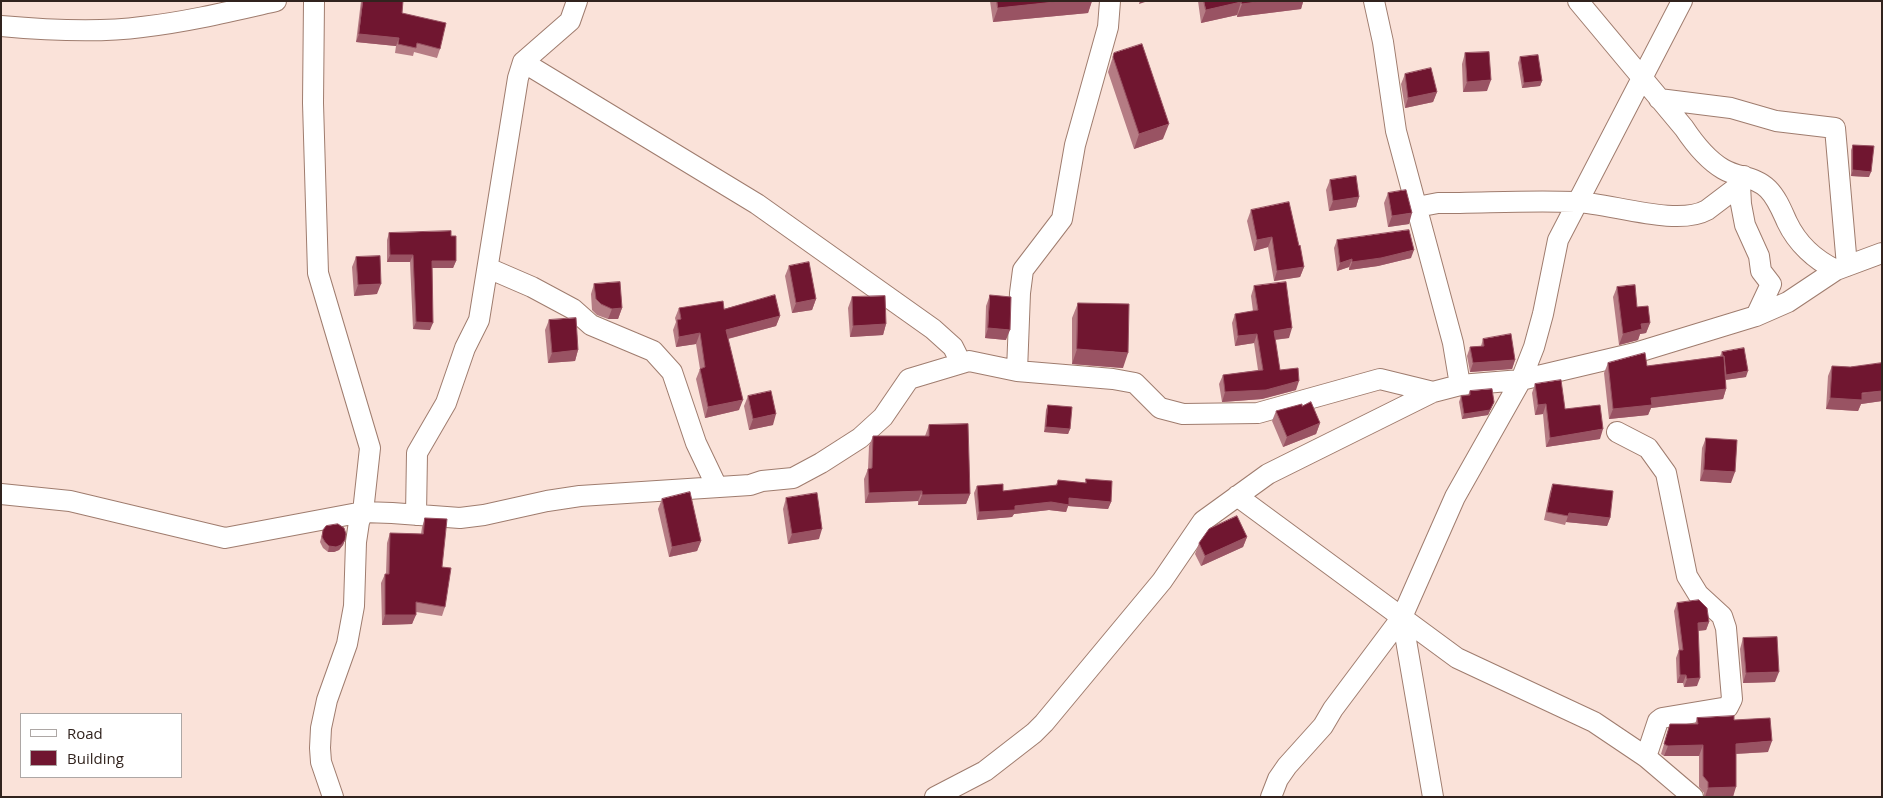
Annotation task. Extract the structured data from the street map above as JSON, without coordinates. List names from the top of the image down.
{
  "legend": ["Road", "Building"]
}
